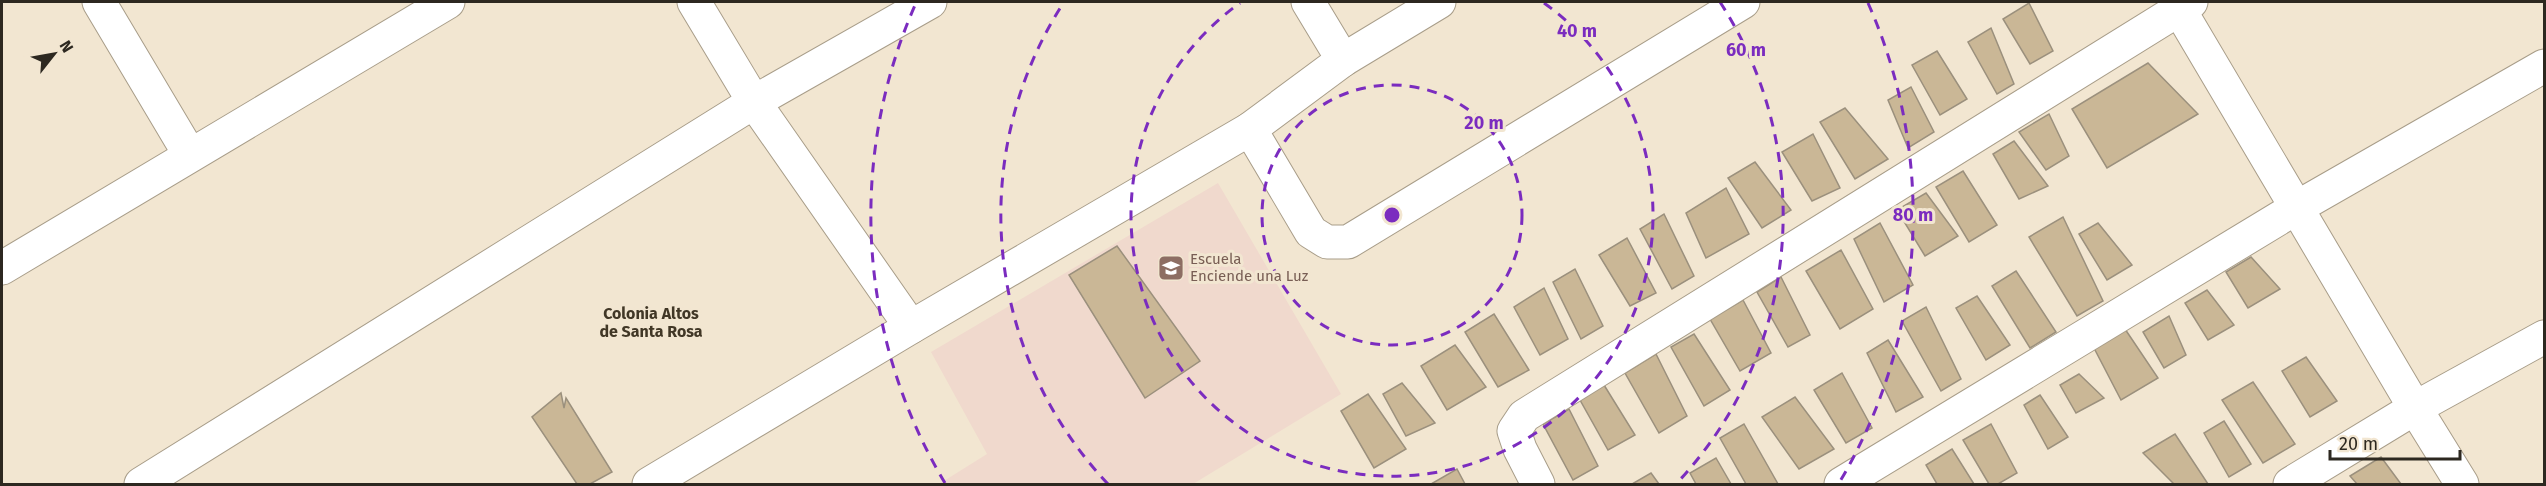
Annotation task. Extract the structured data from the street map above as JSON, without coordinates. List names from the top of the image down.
{
  "districts": ["Colonia Altos de Santa Rosa"],
  "places": {
    "school or university": ["Escuela Enciende una Luz"]
  },
  "scale_bar": "20 m",
  "north": "top right",
  "rings": [
    "40 m",
    "60 m",
    "20 m",
    "80 m"
  ]
}
